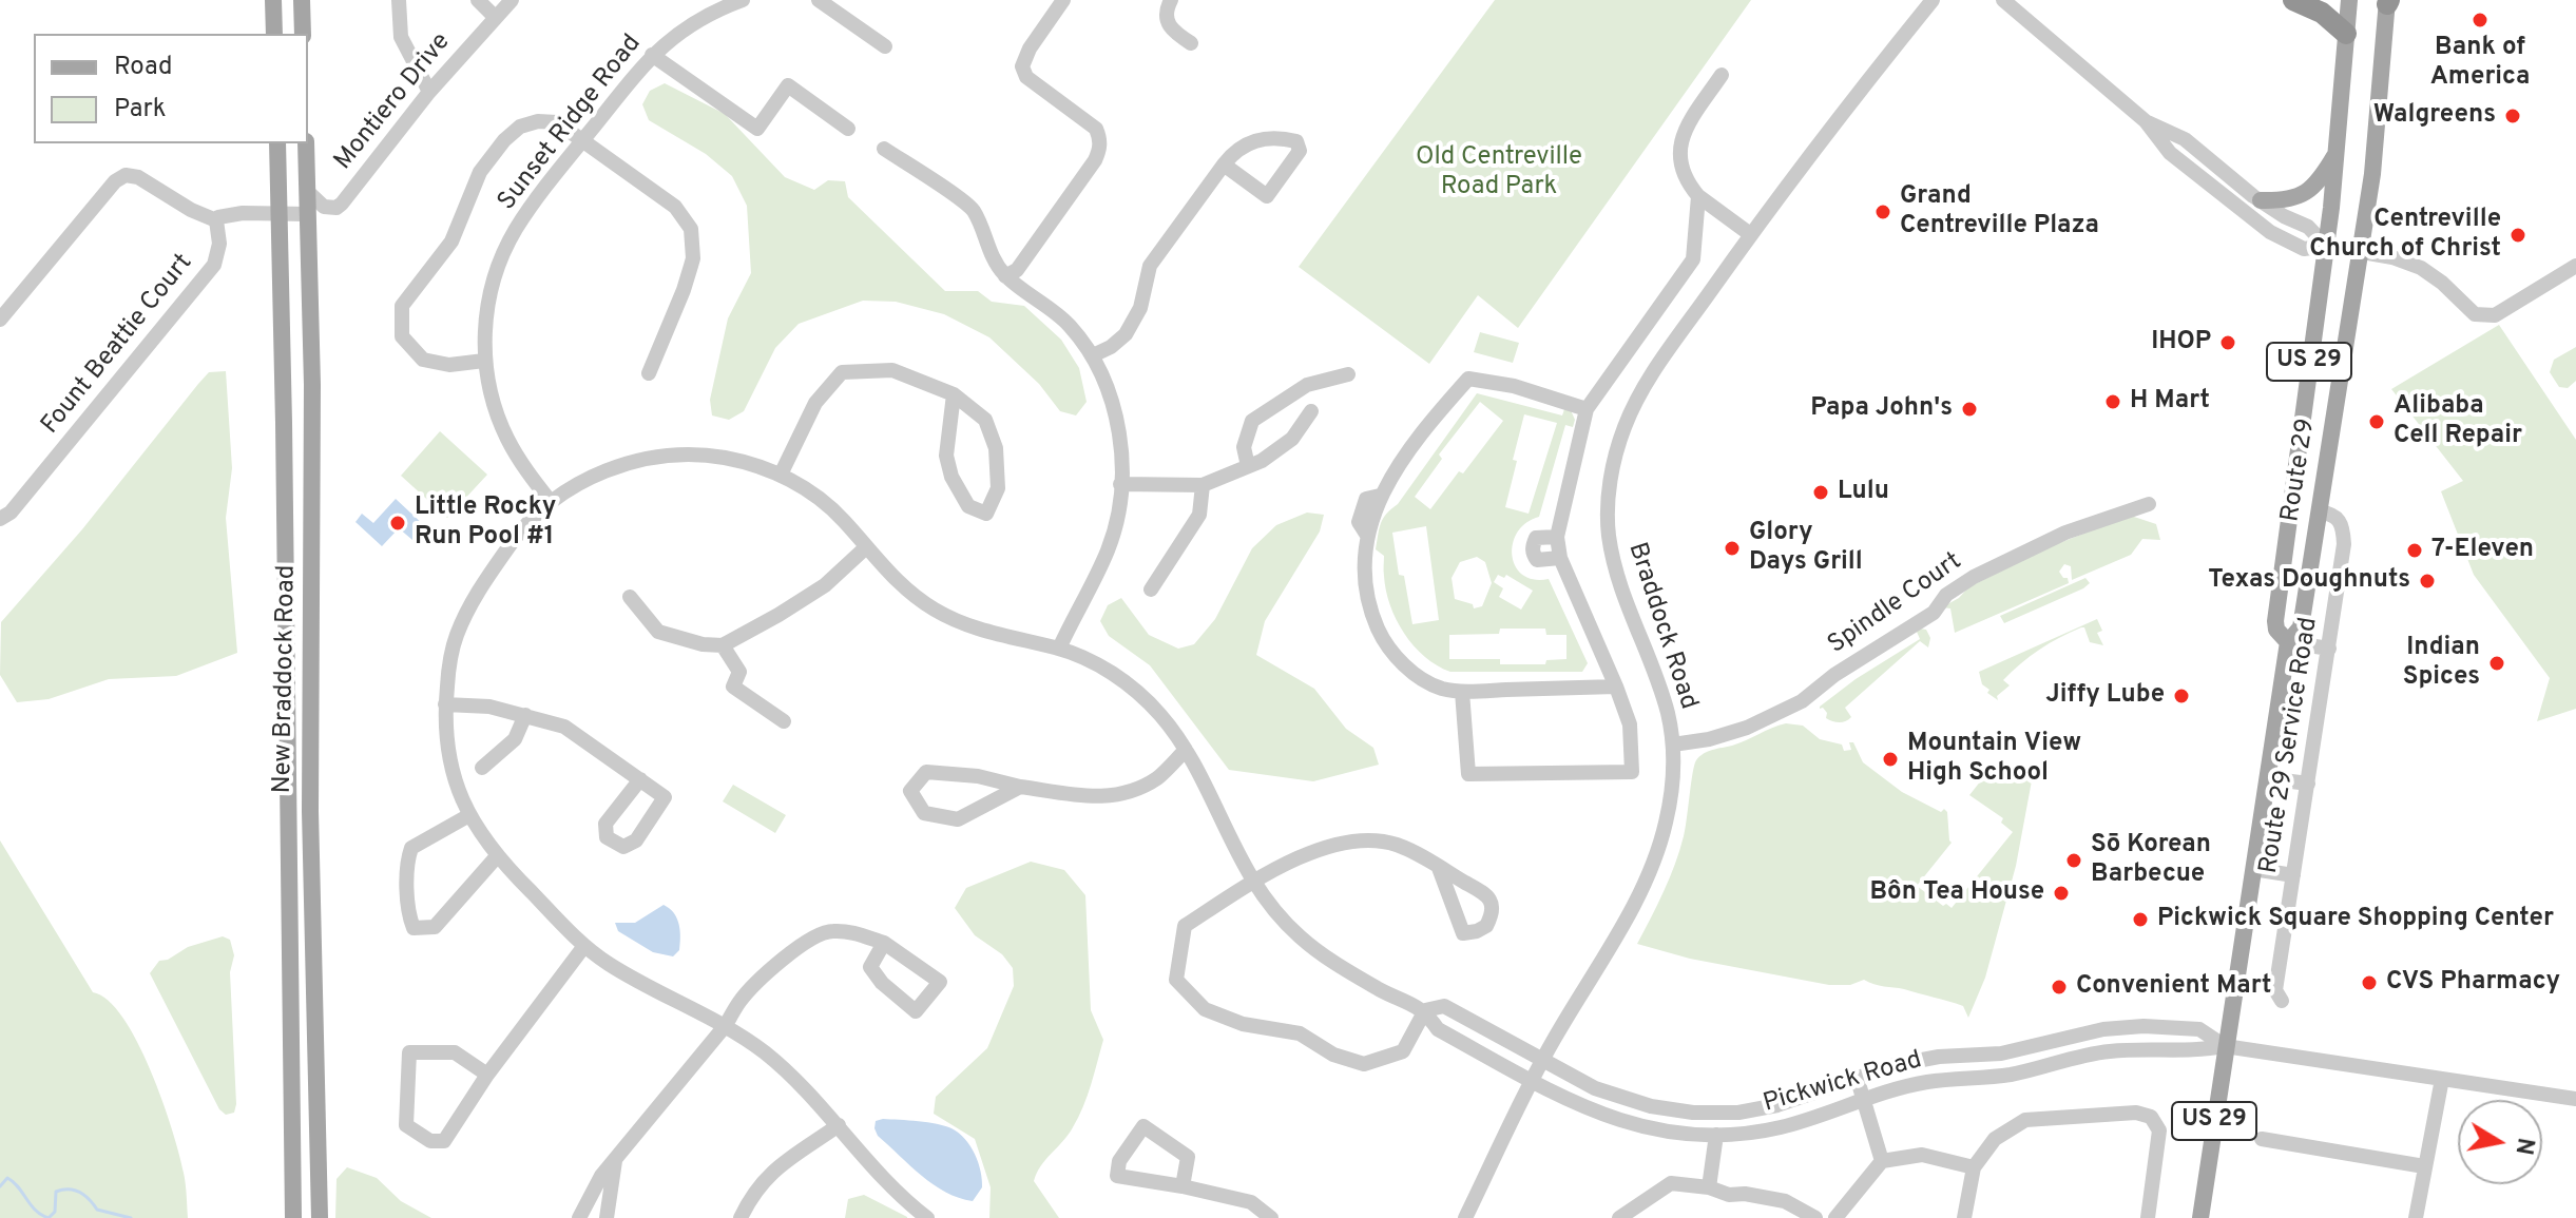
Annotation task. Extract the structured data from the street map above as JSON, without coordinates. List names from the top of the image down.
{
  "streets": {
    "main road": ["US 29", "Route 29", "New Braddock Road"],
    "street": [
      "Montiero Drive",
      "Sunset Ridge Road",
      "Fount Beattie Court",
      "Spindle Court",
      "Braddock Road",
      "Route 29 Service Road",
      "Pickwick Road"
    ]
  },
  "crossings": [
    ["Montiero Drive", "New Braddock Road"],
    ["Route 29", "Route 29 Service Road"],
    ["Route 29", "Pickwick Road"],
    ["Spindle Court", "Braddock Road"],
    ["Braddock Road", "Pickwick Road"]
  ],
  "parks": ["Old Centreville Road Park"],
  "places": [
    "Bank of America",
    "Walgreens",
    "Grand Centreville Plaza",
    "Centreville Church of Christ",
    "IHOP",
    "H Mart",
    "Papa John's",
    "Alibaba Cell Repair",
    "Lulu",
    "Little Rocky Run Pool #1",
    "Glory Days Grill",
    "7-Eleven",
    "Texas Doughnuts",
    "Indian Spices",
    "Jiffy Lube",
    "Mountain View High School",
    "Sō Korean Barbecue",
    "Bôn Tea House",
    "Pickwick Square Shopping Center",
    "CVS Pharmacy",
    "Convenient Mart"
  ],
  "legend": ["Road", "Park"],
  "north": "right"
}
